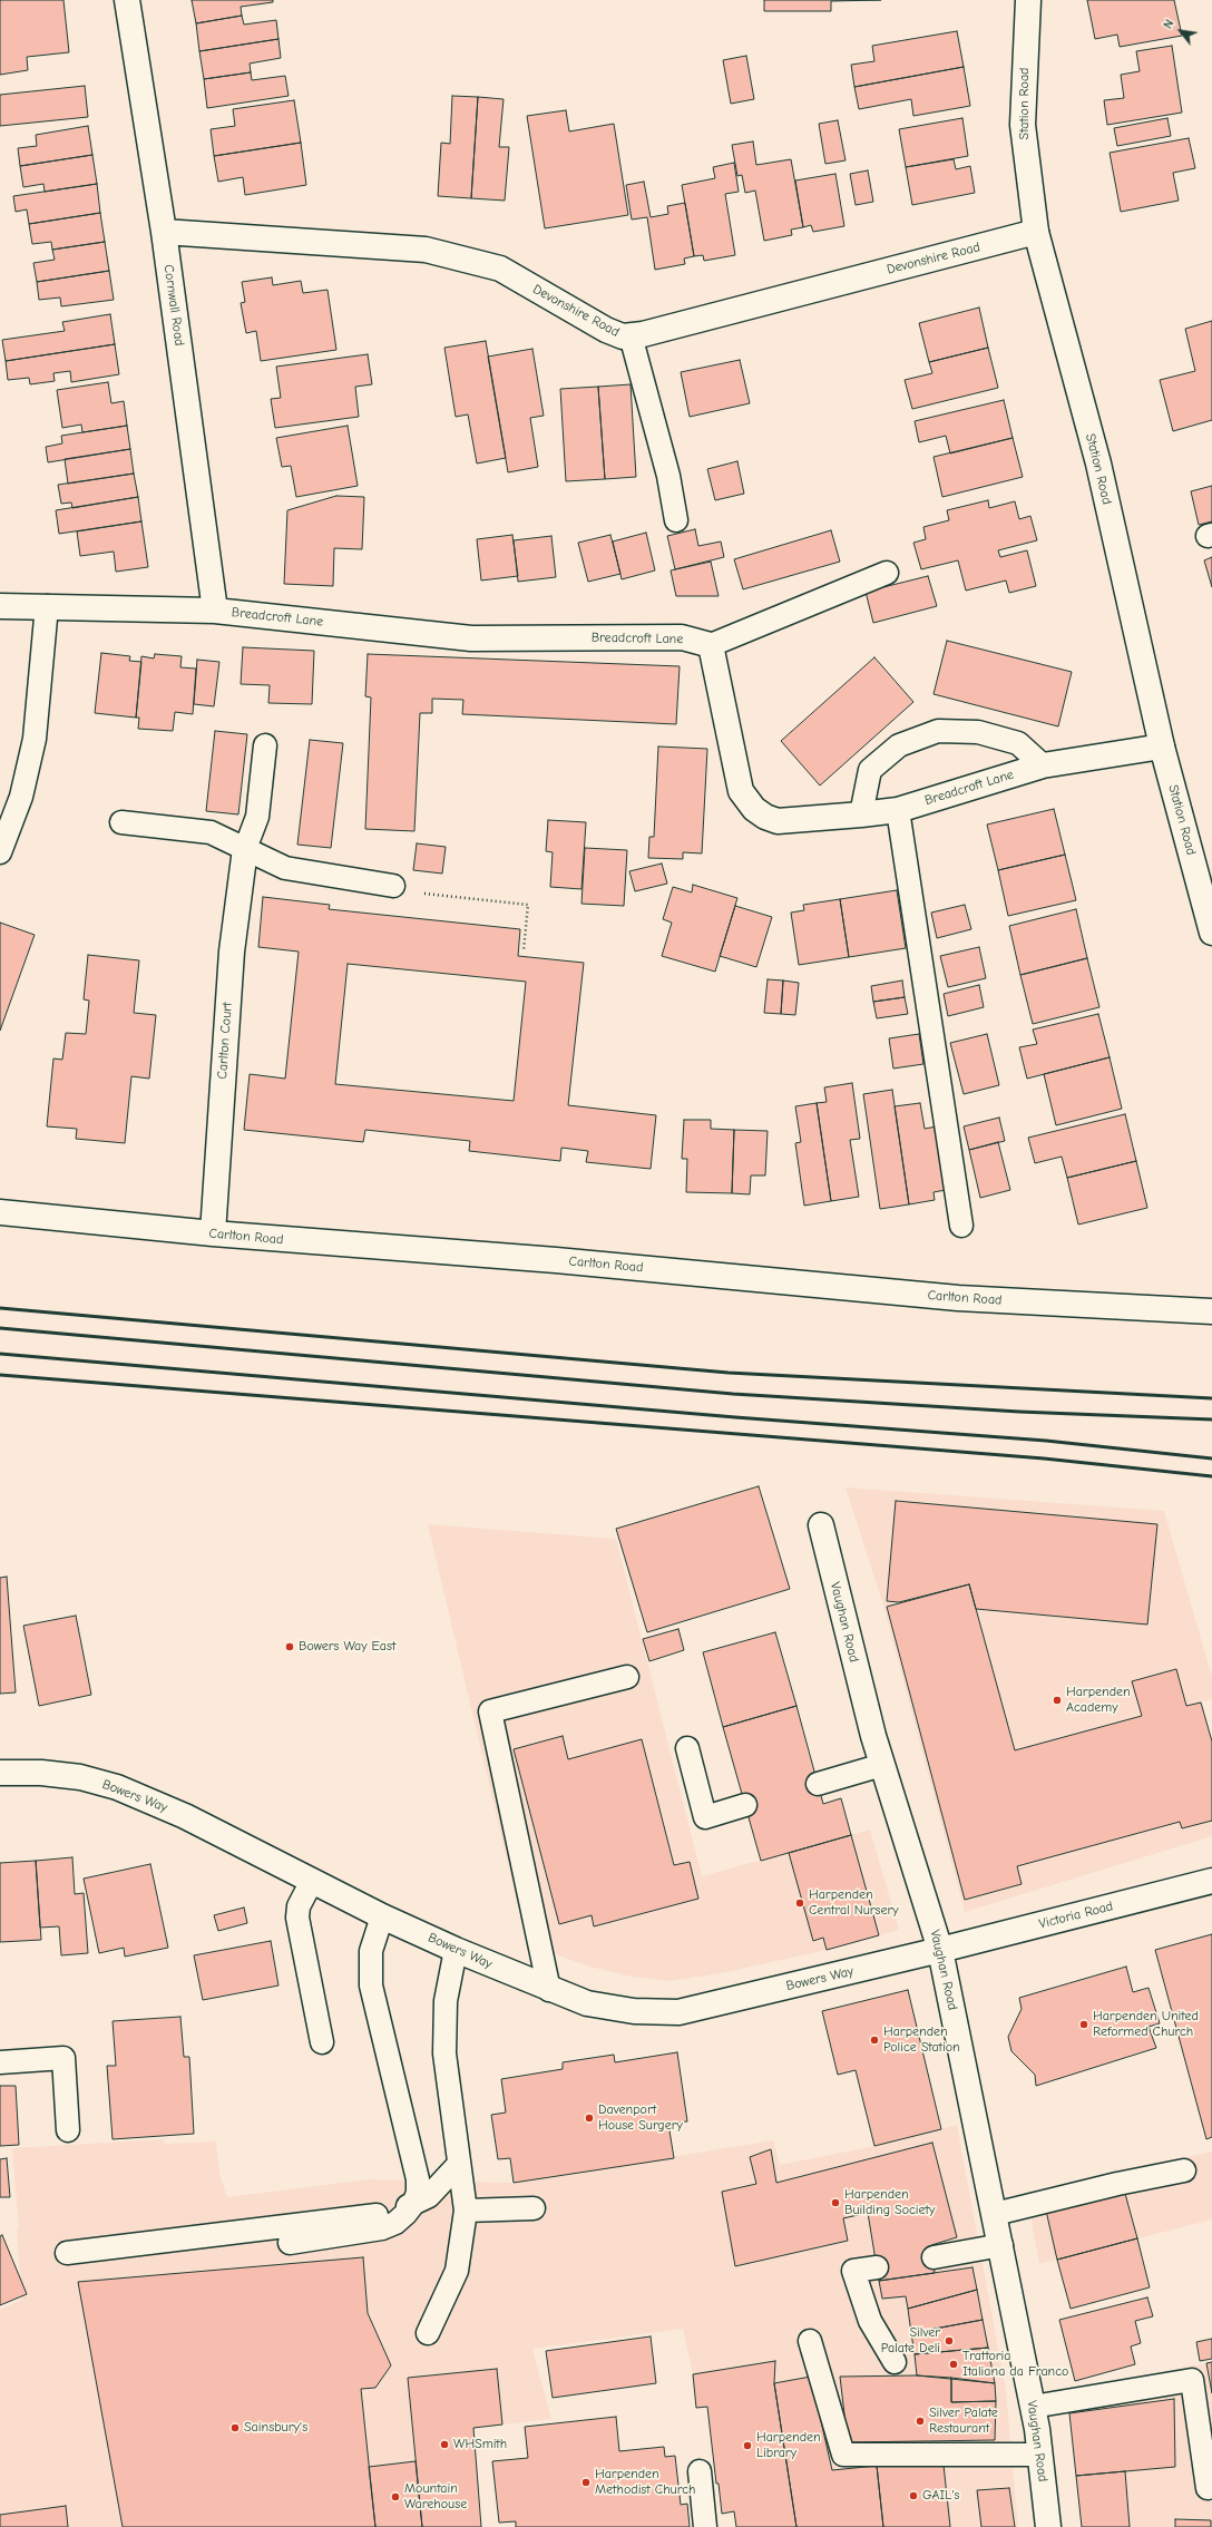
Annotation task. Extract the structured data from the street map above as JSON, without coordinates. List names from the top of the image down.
{
  "streets": {
    "street": [
      "Station Road",
      "Devonshire Road",
      "Cornwall Road",
      "Breadcroft Lane",
      "Carlton Court",
      "Carlton Road",
      "Vaughan Road",
      "Bowers Way",
      "Victoria Road"
    ]
  },
  "crossings": [
    ["Station Road", "Devonshire Road"],
    ["Station Road", "Breadcroft Lane"],
    ["Devonshire Road", "Cornwall Road"],
    ["Cornwall Road", "Breadcroft Lane"],
    ["Carlton Court", "Carlton Road"],
    ["Vaughan Road", "Bowers Way"],
    ["Vaughan Road", "Victoria Road"],
    ["Bowers Way", "Victoria Road"]
  ],
  "places": [
    "Bowers Way East",
    "Harpenden Academy",
    "Harpenden Central Nursery",
    "Harpenden United Reformed Church",
    "Harpenden Police Station",
    "Davenport House Surgery",
    "Harpenden Building Society",
    "Silver Palate Deli",
    "Trattoria Italiana da Franco",
    "Silver Palate Restaurant",
    "Sainsbury's",
    "WHSmith",
    "Harpenden Library",
    "Harpenden Methodist Church",
    "GAIL's",
    "Mountain Warehouse"
  ],
  "north": "top left"
}
